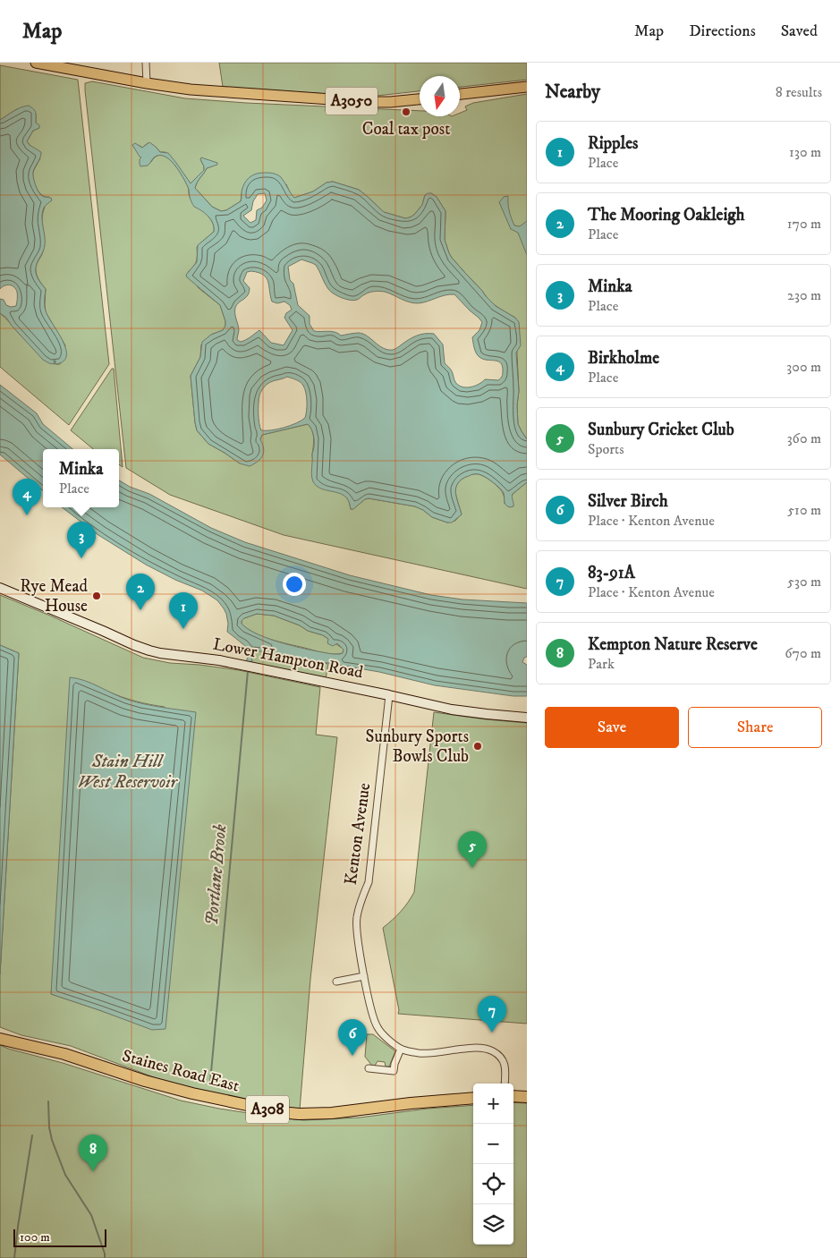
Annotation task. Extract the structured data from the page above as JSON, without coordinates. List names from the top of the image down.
{
  "streets": {
    "highway": ["Staines Road East", "A308"],
    "main road": ["A3050"],
    "street": ["Lower Hampton Road", "Kenton Avenue"]
  },
  "crossings": [
    ["Lower Hampton Road", "Kenton Avenue"]
  ],
  "water": ["Stain Hill West Reservoir", "Portlane Brook"],
  "places": ["Coal tax post", "Rye Mead House", "Sunbury Sports Bowls Club"],
  "scale_bar": "100 m",
  "north": "bottom",
  "page": {
    "header": "Map",
    "nav": ["Map", "Directions", "Saved"],
    "heading": ["Nearby", "8 results"],
    "list": [
      {
        "mark": "1",
        "name": "Ripples",
        "note": "Place",
        "value": "130 m"
      },
      {
        "mark": "2",
        "name": "The Mooring Oakleigh",
        "note": "Place",
        "value": "170 m"
      },
      {
        "mark": "3",
        "name": "Minka",
        "note": "Place",
        "value": "230 m"
      },
      {
        "mark": "4",
        "name": "Birkholme",
        "note": "Place",
        "value": "300 m"
      },
      {
        "mark": "5",
        "name": "Sunbury Cricket Club",
        "note": "Sports",
        "value": "360 m"
      },
      {
        "mark": "6",
        "name": "Silver Birch",
        "note": "Place · Kenton Avenue",
        "value": "510 m"
      },
      {
        "mark": "7",
        "name": "83-91A",
        "note": "Place · Kenton Avenue",
        "value": "530 m"
      },
      {
        "mark": "8",
        "name": "Kempton Nature Reserve",
        "note": "Park",
        "value": "670 m"
      }
    ],
    "popup": ["Minka", "Place"],
    "pins": [
      "4",
      "3",
      "2",
      "1",
      "5",
      "7",
      "6",
      "8"
    ],
    "buttons": ["Save", "Share"],
    "map_buttons": ["+", "−"],
    "scale": "100 m"
  }
}
